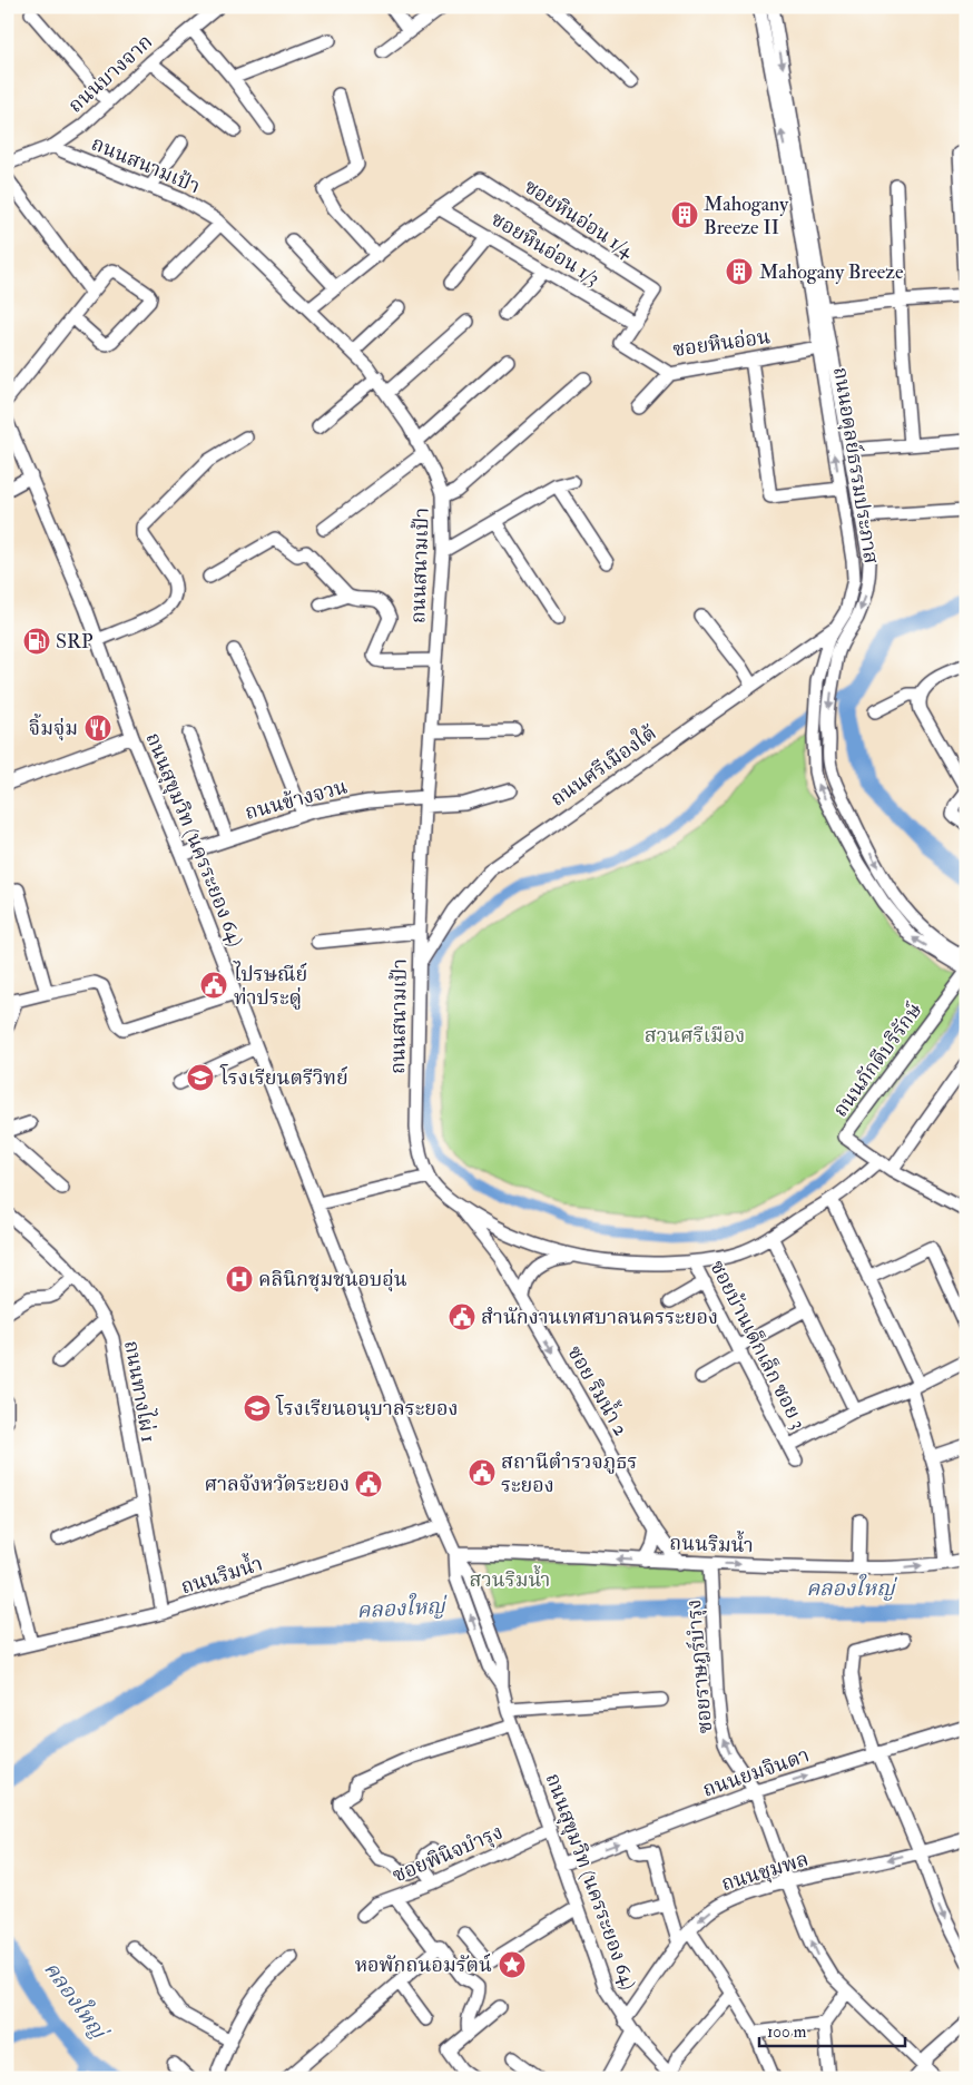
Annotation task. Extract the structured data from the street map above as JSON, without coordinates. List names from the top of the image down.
{
  "streets": {
    "street": [
      "ถนนบางจาก",
      "ถนนสนามเป้า",
      "ซอยหินอ่อน 1/4",
      "ซอยหินอ่อน 1/3",
      "ซอยหินอ่อน",
      "ถนนอดุลย์ธรรมประภาส",
      "ถนนศรีเมืองใต้",
      "ถนนข้างจวน",
      "ถนนสุขุมวิท (นครระยอง 64)",
      "ถนนภักดีบริรักษ์",
      "ซอยบ้านเด็กเล็ก ซอย 3",
      "ซอย ริมน้ำ 2",
      "ถนนทางไผ่ 1",
      "ถนนริมน้ำ",
      "ซอยราษฎร์บำรุง",
      "ถนนยมจินดา",
      "ซอยพินิจบำรุง",
      "ถนนชุมพล"
    ]
  },
  "crossings": [
    ["ถนนบางจาก", "ถนนสนามเป้า"],
    ["ถนนสนามเป้า", "ถนนศรีเมืองใต้"],
    ["ถนนสนามเป้า", "ถนนข้างจวน"],
    ["ถนนสนามเป้า", "ซอย ริมน้ำ 2"],
    ["ซอยหินอ่อน 1/4", "ซอยหินอ่อน 1/3"],
    ["ซอยหินอ่อน 1/4", "ซอยหินอ่อน"],
    ["ซอยหินอ่อน 1/3", "ซอยหินอ่อน"],
    ["ซอยหินอ่อน", "ถนนอดุลย์ธรรมประภาส"],
    ["ถนนอดุลย์ธรรมประภาส", "ถนนศรีเมืองใต้"],
    ["ถนนอดุลย์ธรรมประภาส", "ถนนภักดีบริรักษ์"],
    ["ถนนข้างจวน", "ถนนสุขุมวิท (นครระยอง 64)"],
    ["ถนนสุขุมวิท (นครระยอง 64)", "ถนนริมน้ำ"],
    ["ถนนสุขุมวิท (นครระยอง 64)", "ถนนยมจินดา"],
    ["ถนนสุขุมวิท (นครระยอง 64)", "ซอยพินิจบำรุง"],
    ["ถนนสุขุมวิท (นครระยอง 64)", "ถนนชุมพล"],
    ["ซอย ริมน้ำ 2", "ถนนริมน้ำ"],
    ["ถนนทางไผ่ 1", "ถนนริมน้ำ"],
    ["ถนนริมน้ำ", "ซอยราษฎร์บำรุง"],
    ["ซอยราษฎร์บำรุง", "ถนนยมจินดา"],
    ["ซอยราษฎร์บำรุง", "ถนนชุมพล"]
  ],
  "one_way": ["ซอย ริมน้ำ 2", "ถนนยมจินดา", "ถนนชุมพล"],
  "water": ["คลองใหญ่"],
  "parks": ["สวนศรีเมือง", "สวนริมน้ำ"],
  "places": {
    "building": ["Mahogany Breeze II", "Mahogany Breeze"],
    "fuel station": ["SRP"],
    "restaurant": ["จิ้มจุ่ม"],
    "public building": [
      "ไปรษณีย์ ท่าประดู่",
      "สำนักงานเทศบาลนครระยอง",
      "สถานีตำรวจภูธร ระยอง",
      "ศาลจังหวัดระยอง"
    ],
    "school or university": ["โรงเรียนตรีวิทย์", "โรงเรียนอนุบาลระยอง"],
    "hospital": ["คลินิกชุมชนอบอุ่น"],
    "place": ["หอพักถนอมรัตน์"]
  },
  "scale_bar": "100 m"
}
